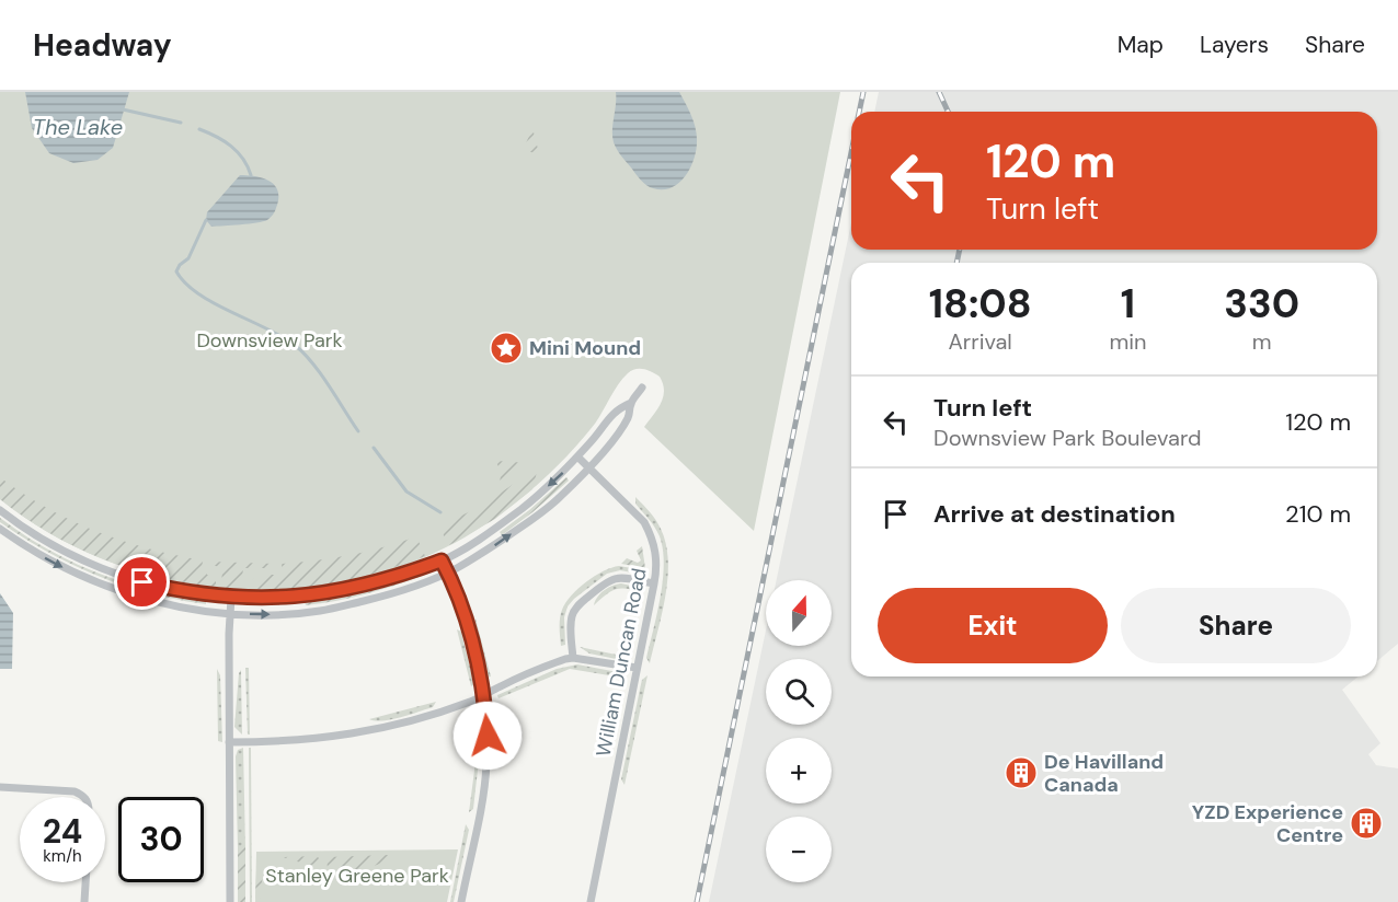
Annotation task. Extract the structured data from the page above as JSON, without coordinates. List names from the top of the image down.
{
  "streets": {
    "street": ["William Duncan Road"]
  },
  "water": ["The Lake"],
  "parks": ["Downsview Park", "Stanley Greene Park"],
  "places": {
    "place": ["Mini Mound"],
    "building": ["De Havilland Canada", "YZD Experience Centre"]
  },
  "north": "top",
  "page": {
    "header": "Headway",
    "nav": ["Map", "Layers", "Share"],
    "turn": ["120 m", "Turn left"],
    "eta": [
      "18:08",
      "Arrival",
      "1",
      "min",
      "330",
      "m"
    ],
    "list": [
      {
        "name": "Turn left",
        "note": "Downsview Park Boulevard",
        "value": "120 m"
      },
      {
        "name": "Arrive at destination",
        "value": "210 m"
      }
    ],
    "buttons": ["Exit", "Share"],
    "map_buttons": ["+", "−"],
    "speed": "24 km/h",
    "limit": "30"
  }
}
